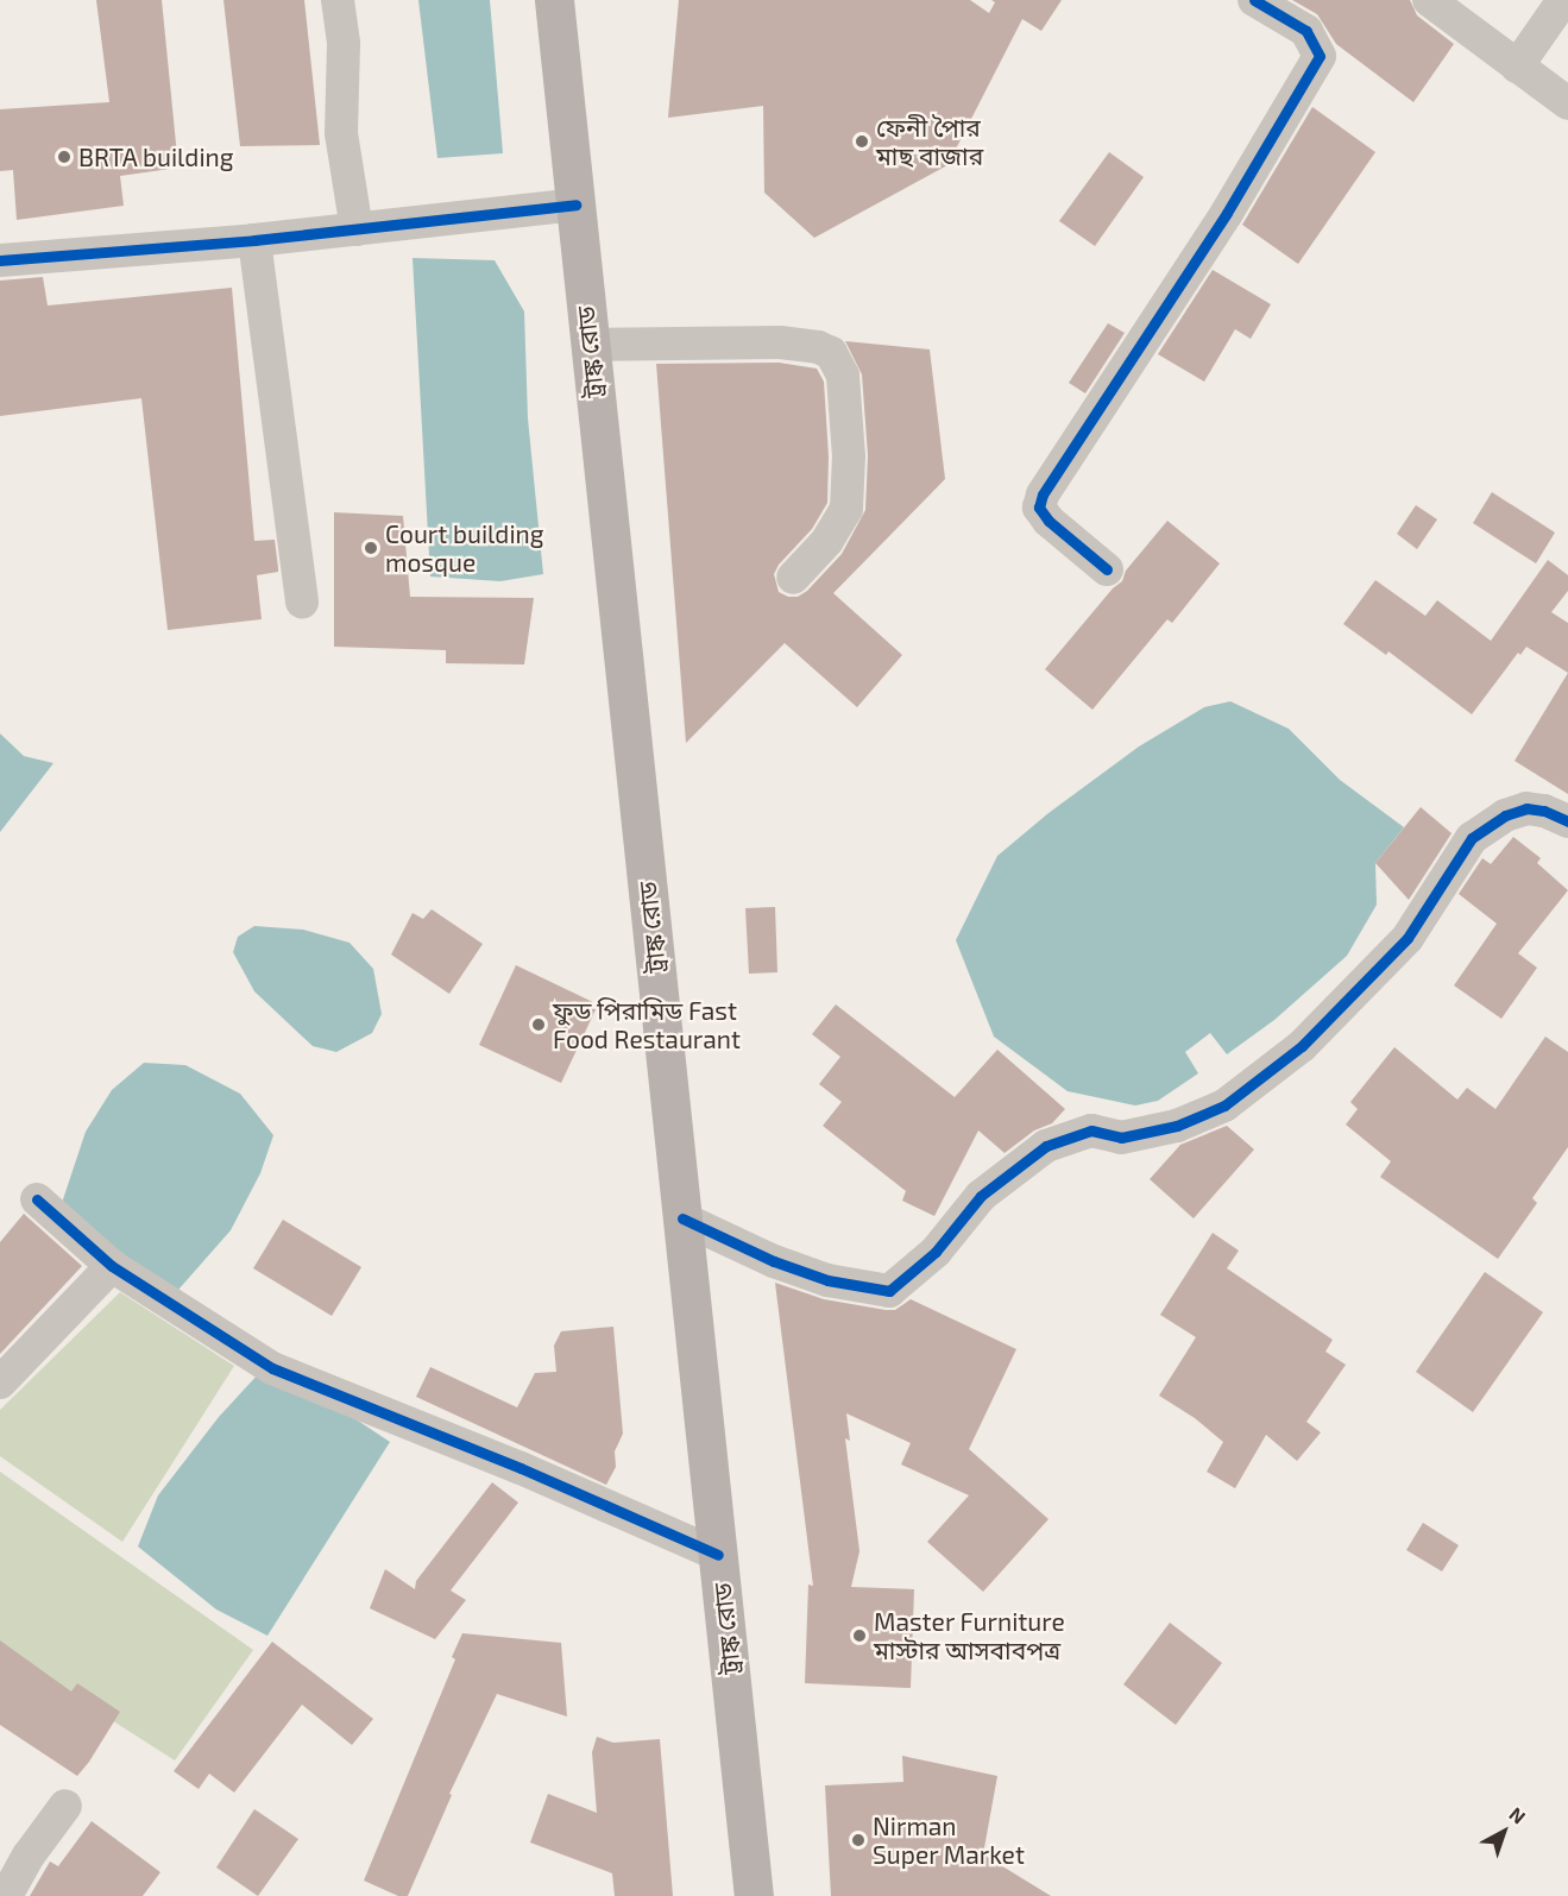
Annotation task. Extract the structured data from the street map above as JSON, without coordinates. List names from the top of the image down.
{
  "streets": {
    "main road": ["ট্রাঙ্ক রোড"]
  },
  "places": [
    "ফেনী পৈার মাছ বাজার",
    "BRTA building",
    "Court building mosque",
    "ফুড পিরামিড Fast Food Restaurant",
    "Master Furniture মাস্টার আসবাবপত্র",
    "Nirman Super Market"
  ],
  "north": "top right"
}
